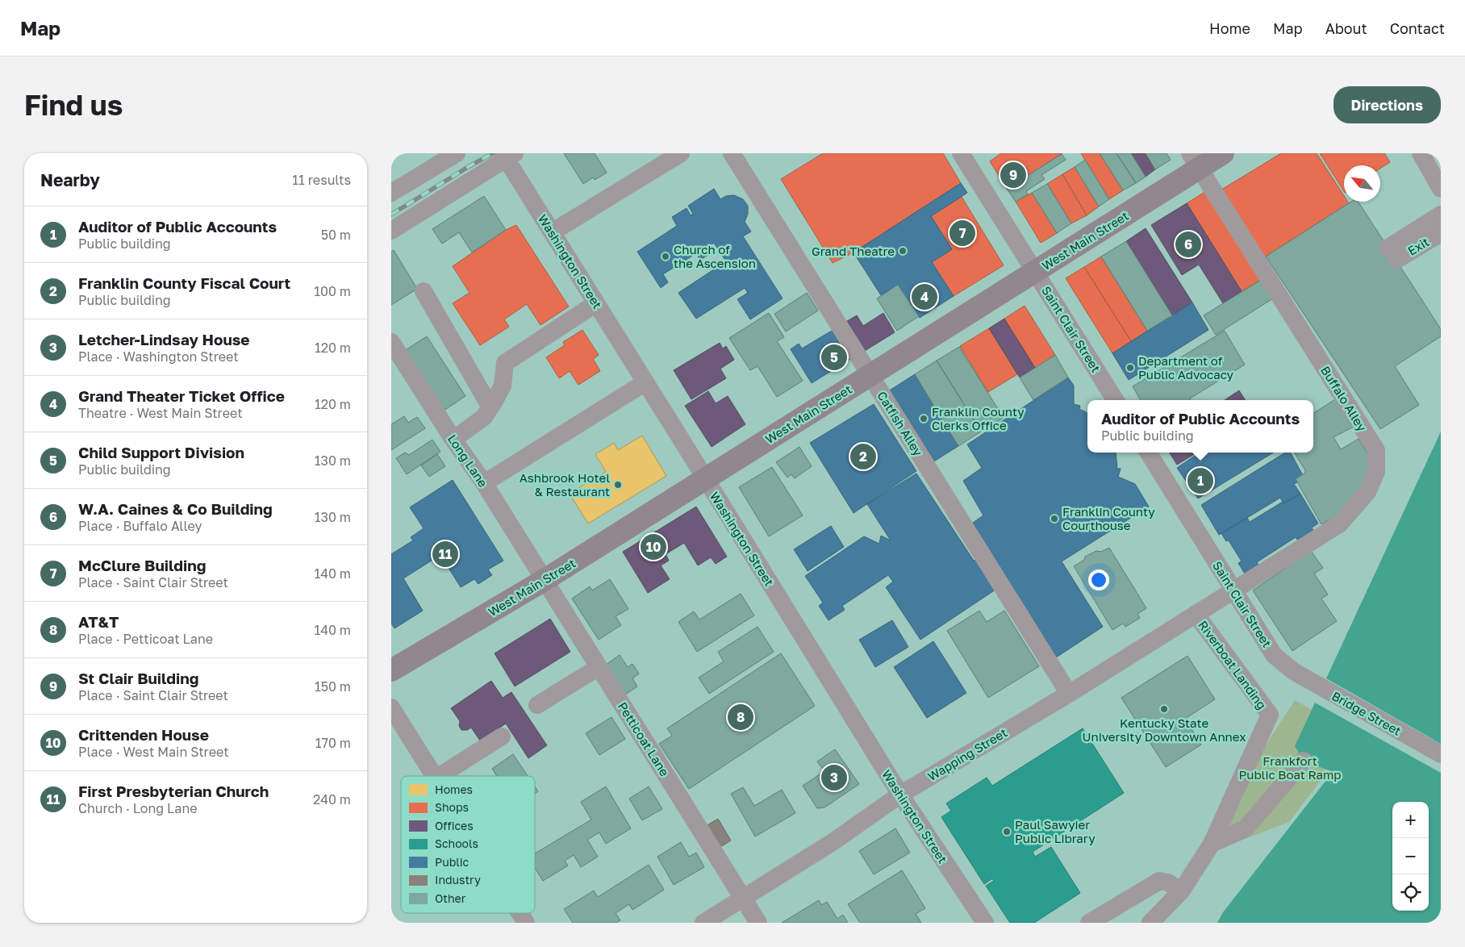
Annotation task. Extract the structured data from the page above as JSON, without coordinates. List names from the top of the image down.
{
  "streets": {
    "main road": ["West Main Street"],
    "street": [
      "Exit",
      "Washington Street",
      "Saint Clair Street",
      "Buffalo Alley",
      "Catfish Alley",
      "Long Lane",
      "Riverboat Landing",
      "Bridge Street",
      "Petticoat Lane",
      "Wapping Street"
    ]
  },
  "crossings": [
    ["West Main Street", "Washington Street"],
    ["West Main Street", "Saint Clair Street"],
    ["West Main Street", "Buffalo Alley"],
    ["West Main Street", "Catfish Alley"],
    ["West Main Street", "Long Lane"],
    ["West Main Street", "Petticoat Lane"],
    ["Washington Street", "Wapping Street"],
    ["Saint Clair Street", "Buffalo Alley"],
    ["Saint Clair Street", "Bridge Street"],
    ["Saint Clair Street", "Wapping Street"],
    ["Buffalo Alley", "Wapping Street"],
    ["Catfish Alley", "Wapping Street"],
    ["Long Lane", "Petticoat Lane"],
    ["Riverboat Landing", "Wapping Street"],
    ["Petticoat Lane", "Wapping Street"]
  ],
  "parks": ["Frankfort Public Boat Ramp"],
  "places": [
    "Grand Theatre",
    "Church of the Ascension",
    "Department of Public Advocacy",
    "Franklin County Clerks Office",
    "Ashbrook Hotel & Restaurant",
    "Franklin County Courthouse",
    "Kentucky State University Downtown Annex",
    "Paul Sawyier Public Library"
  ],
  "legend": [
    "Homes",
    "Shops",
    "Offices",
    "Schools",
    "Public",
    "Industry",
    "Other"
  ],
  "north": "top left",
  "page": {
    "header": "Map",
    "nav": [
      "Home",
      "Map",
      "About",
      "Contact"
    ],
    "buttons": "Directions",
    "title": "Find us",
    "heading": ["Nearby", "11 results"],
    "pins": [
      "9",
      "7",
      "6",
      "4",
      "5",
      "2",
      "1",
      "10",
      "11",
      "8",
      "3"
    ],
    "list": [
      {
        "mark": "1",
        "name": "Auditor of Public Accounts",
        "note": "Public building",
        "value": "50 m"
      },
      {
        "mark": "2",
        "name": "Franklin County Fiscal Court",
        "note": "Public building",
        "value": "100 m"
      },
      {
        "mark": "3",
        "name": "Letcher-Lindsay House",
        "note": "Place · Washington Street",
        "value": "120 m"
      },
      {
        "mark": "4",
        "name": "Grand Theater Ticket Office",
        "note": "Theatre · West Main Street",
        "value": "120 m"
      },
      {
        "mark": "5",
        "name": "Child Support Division",
        "note": "Public building",
        "value": "130 m"
      },
      {
        "mark": "6",
        "name": "W.A. Caines & Co Building",
        "note": "Place · Buffalo Alley",
        "value": "130 m"
      },
      {
        "mark": "7",
        "name": "McClure Building",
        "note": "Place · Saint Clair Street",
        "value": "140 m"
      },
      {
        "mark": "8",
        "name": "AT&T",
        "note": "Place · Petticoat Lane",
        "value": "140 m"
      },
      {
        "mark": "9",
        "name": "St Clair Building",
        "note": "Place · Saint Clair Street",
        "value": "150 m"
      },
      {
        "mark": "10",
        "name": "Crittenden House",
        "note": "Place · West Main Street",
        "value": "170 m"
      },
      {
        "mark": "11",
        "name": "First Presbyterian Church",
        "note": "Church · Long Lane",
        "value": "240 m"
      }
    ],
    "popup": ["Auditor of Public Accounts", "Public building"],
    "map_buttons": ["+", "−"]
  }
}
